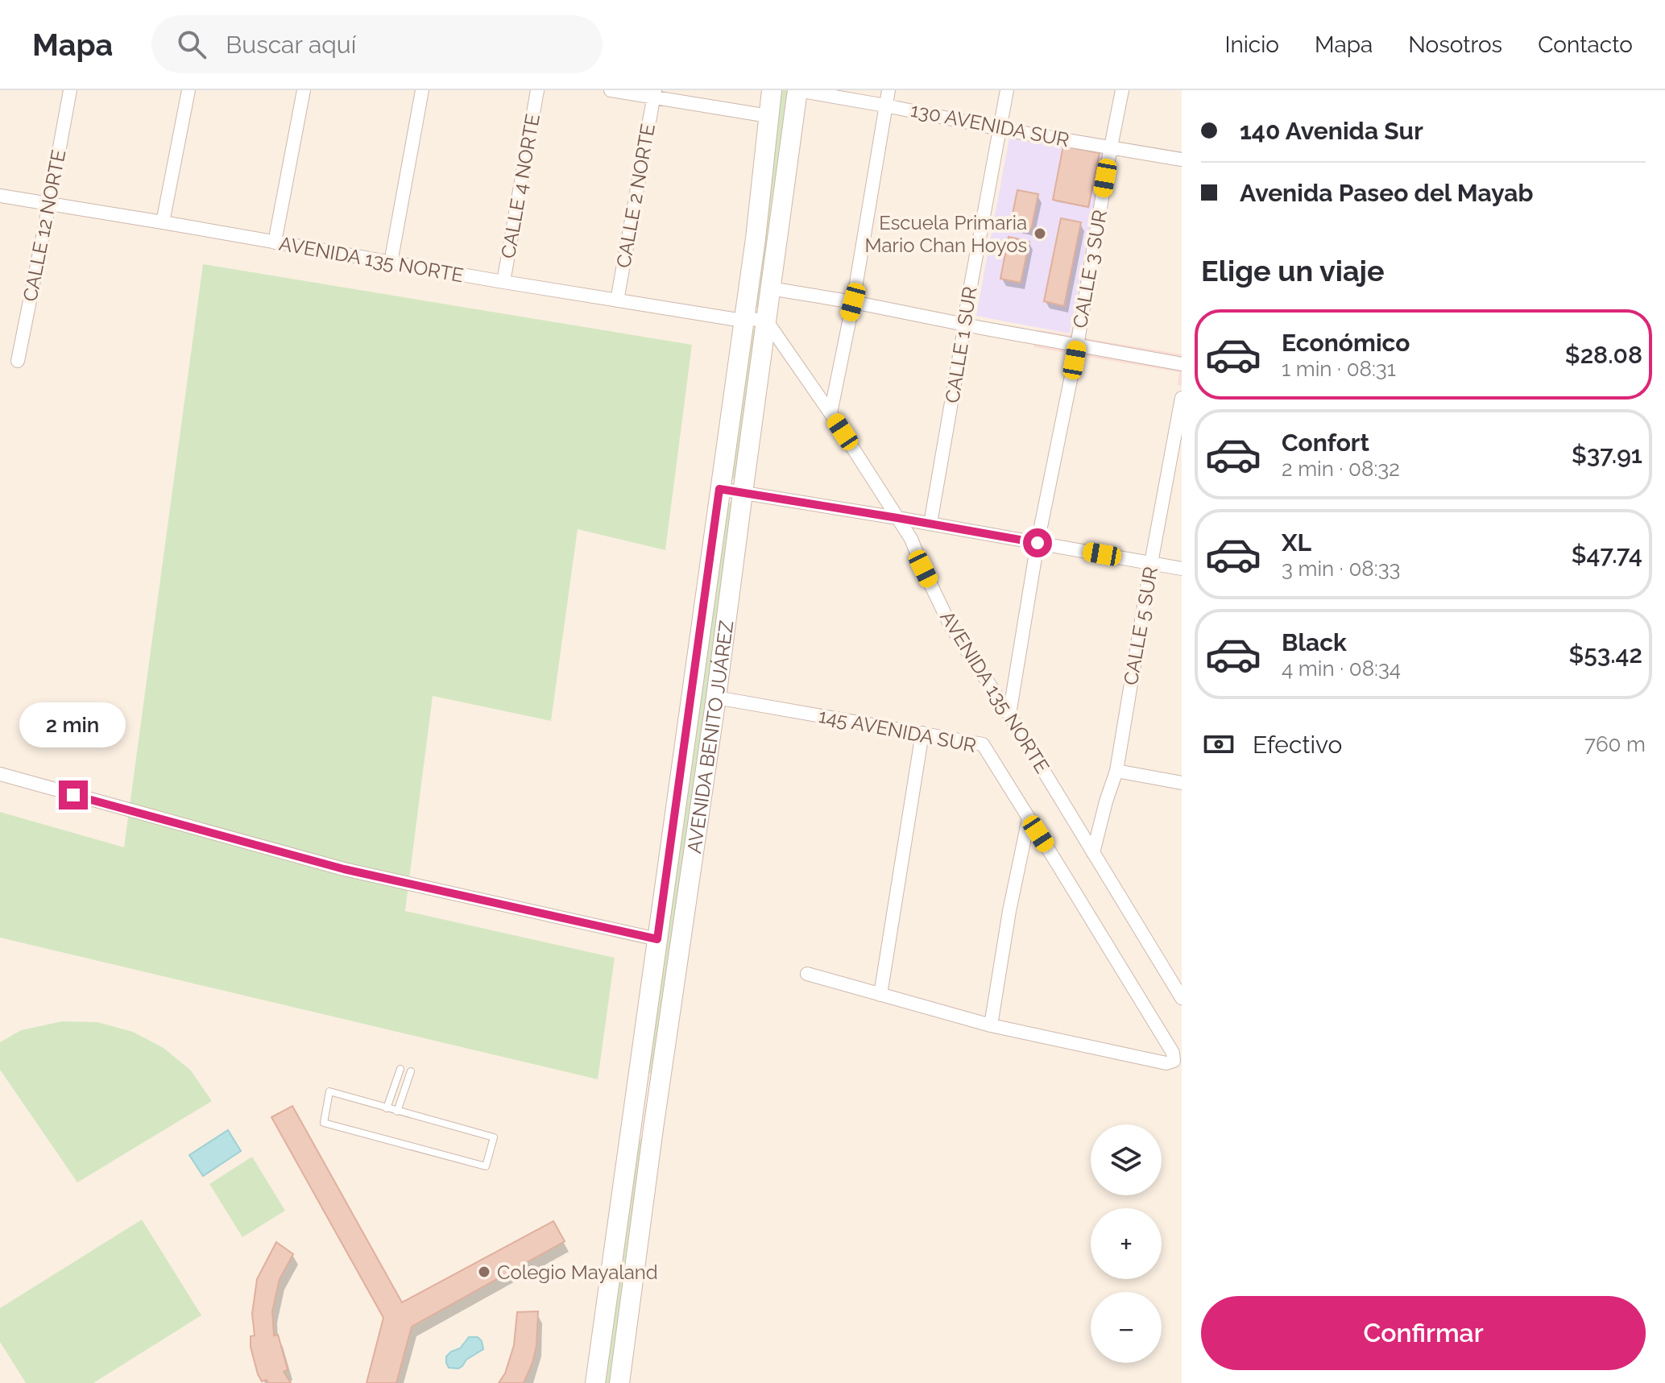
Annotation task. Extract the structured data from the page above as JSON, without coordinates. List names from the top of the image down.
{
  "streets": {
    "main road": ["AVENIDA BENITO JUÁREZ"],
    "street": [
      "130 AVENIDA SUR",
      "CALLE 4 NORTE",
      "CALLE 2 NORTE",
      "CALLE 12 NORTE",
      "AVENIDA 135 NORTE",
      "CALLE 3 SUR",
      "CALLE 1 SUR",
      "CALLE 5 SUR",
      "145 AVENIDA SUR"
    ]
  },
  "crossings": [
    ["130 AVENIDA SUR", "CALLE 3 SUR"],
    ["130 AVENIDA SUR", "CALLE 1 SUR"],
    ["130 AVENIDA SUR", "AVENIDA BENITO JUÁREZ"],
    ["CALLE 4 NORTE", "AVENIDA 135 NORTE"],
    ["CALLE 2 NORTE", "AVENIDA 135 NORTE"],
    ["CALLE 12 NORTE", "AVENIDA 135 NORTE"],
    ["AVENIDA 135 NORTE", "CALLE 3 SUR"],
    ["AVENIDA 135 NORTE", "CALLE 5 SUR"],
    ["AVENIDA 135 NORTE", "AVENIDA BENITO JUÁREZ"],
    ["145 AVENIDA SUR", "AVENIDA BENITO JUÁREZ"]
  ],
  "places": ["Escuela Primaria Mario Chan Hoyos", "Colegio Mayaland"],
  "page": {
    "header": "Mapa",
    "search": "Buscar aquí",
    "nav": [
      "Inicio",
      "Mapa",
      "Nosotros",
      "Contacto"
    ],
    "banner": ["140 Avenida Sur", "Avenida Paseo del Mayab"],
    "heading": "Elige un viaje",
    "list": [
      {
        "name": "Económico",
        "note": "1 min · 08:31",
        "value": "$28.08"
      },
      {
        "name": "Confort",
        "note": "2 min · 08:32",
        "value": "$37.91"
      },
      {
        "name": "XL",
        "note": "3 min · 08:33",
        "value": "$47.74"
      },
      {
        "name": "Black",
        "note": "4 min · 08:34",
        "value": "$53.42"
      }
    ],
    "bubble": "2 min",
    "pay": ["Efectivo", "760 m"],
    "map_buttons": ["+", "−"],
    "buttons": "Confirmar"
  }
}
